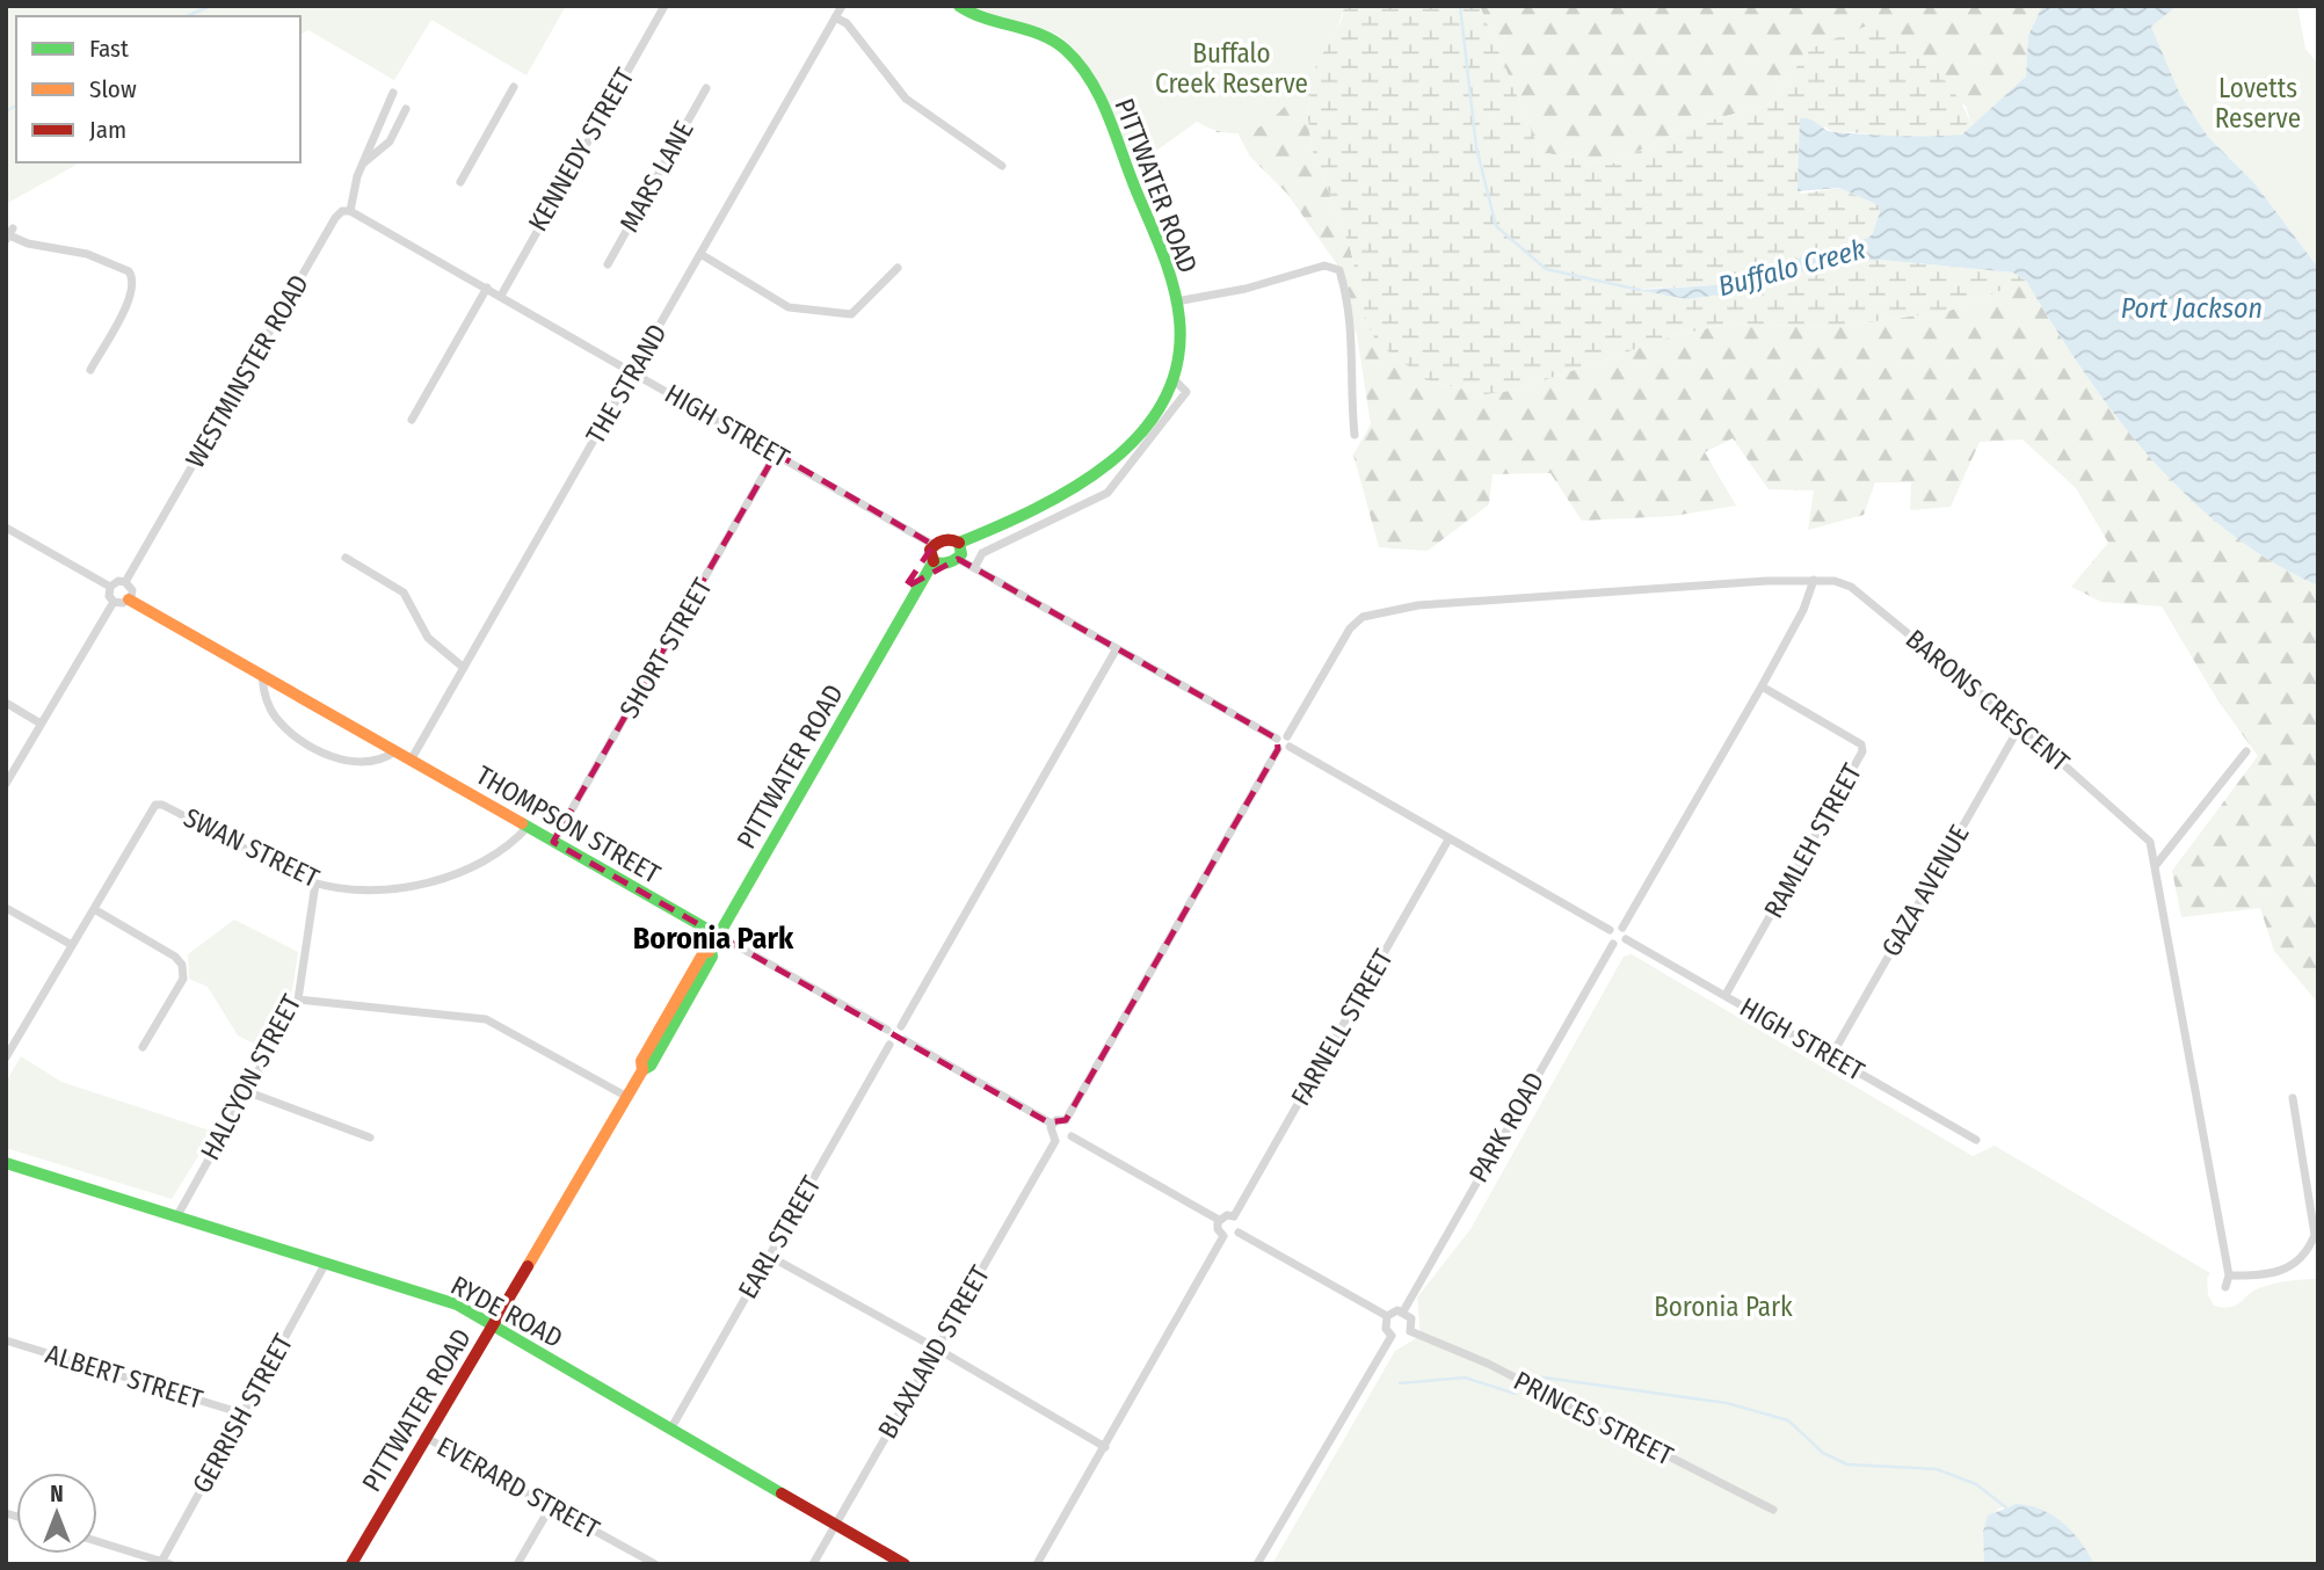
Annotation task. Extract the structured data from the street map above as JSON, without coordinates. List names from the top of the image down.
{
  "streets": {
    "main road": ["PITTWATER ROAD", "THOMPSON STREET", "RYDE ROAD"],
    "street": [
      "KENNEDY STREET",
      "MARS LANE",
      "WESTMINSTER ROAD",
      "THE STRAND",
      "HIGH STREET",
      "SHORT STREET",
      "BARONS CRESCENT",
      "RAMLEH STREET",
      "SWAN STREET",
      "GAZA AVENUE",
      "FARNELL STREET",
      "HALCYON STREET",
      "PARK ROAD",
      "EARL STREET",
      "BLAXLAND STREET",
      "ALBERT STREET",
      "GERRISH STREET",
      "PRINCES STREET",
      "EVERARD STREET"
    ]
  },
  "crossings": [
    ["KENNEDY STREET", "HIGH STREET"],
    ["PITTWATER ROAD", "HIGH STREET"],
    ["PITTWATER ROAD", "THOMPSON STREET"],
    ["PITTWATER ROAD", "RYDE ROAD"],
    ["PITTWATER ROAD", "EVERARD STREET"],
    ["WESTMINSTER ROAD", "HIGH STREET"],
    ["WESTMINSTER ROAD", "THOMPSON STREET"],
    ["THE STRAND", "HIGH STREET"],
    ["THE STRAND", "THOMPSON STREET"],
    ["HIGH STREET", "SHORT STREET"],
    ["HIGH STREET", "RAMLEH STREET"],
    ["HIGH STREET", "GAZA AVENUE"],
    ["HIGH STREET", "PARK ROAD"],
    ["SHORT STREET", "THOMPSON STREET"],
    ["BARONS CRESCENT", "GAZA AVENUE"],
    ["THOMPSON STREET", "SWAN STREET"],
    ["SWAN STREET", "HALCYON STREET"],
    ["HALCYON STREET", "RYDE ROAD"],
    ["PARK ROAD", "PRINCES STREET"],
    ["EARL STREET", "RYDE ROAD"],
    ["RYDE ROAD", "BLAXLAND STREET"],
    ["RYDE ROAD", "GERRISH STREET"],
    ["ALBERT STREET", "GERRISH STREET"]
  ],
  "districts": ["Boronia Park"],
  "water": ["Buffalo Creek", "Port Jackson"],
  "parks": ["Buffalo Creek Reserve", "Lovetts Reserve", "Boronia Park"],
  "legend": ["Fast", "Slow", "Jam"],
  "north": "top"
}
